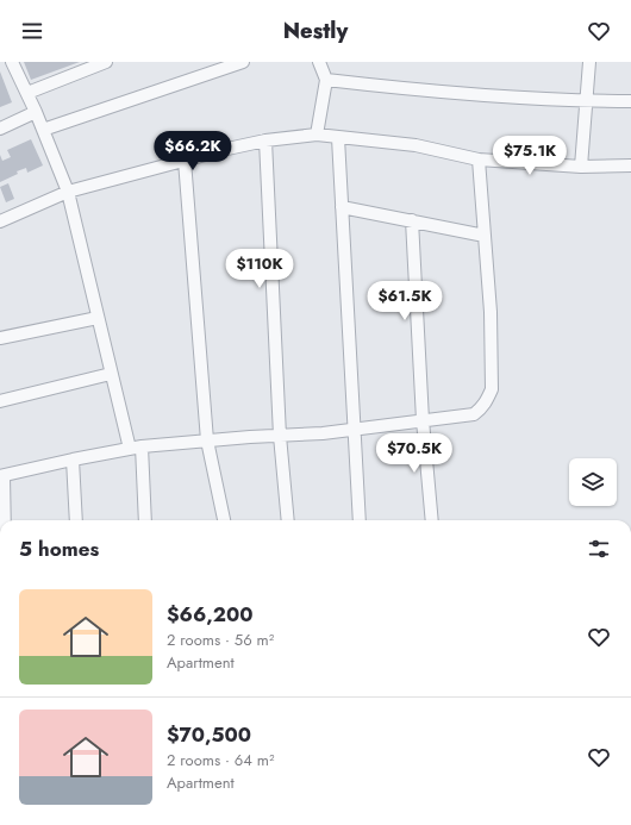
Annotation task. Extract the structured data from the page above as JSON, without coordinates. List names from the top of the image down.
{
  "page": {
    "header": "Nestly",
    "price": [
      "$66.2K",
      "$75.1K",
      "$110K",
      "$61.5K",
      "$70.5K"
    ],
    "heading": "5 homes",
    "list": [
      {
        "name": "$66,200",
        "note": "2 rooms · 56 m² · Apartment"
      },
      {
        "name": "$70,500",
        "note": "2 rooms · 64 m² · Apartment"
      }
    ]
  }
}
